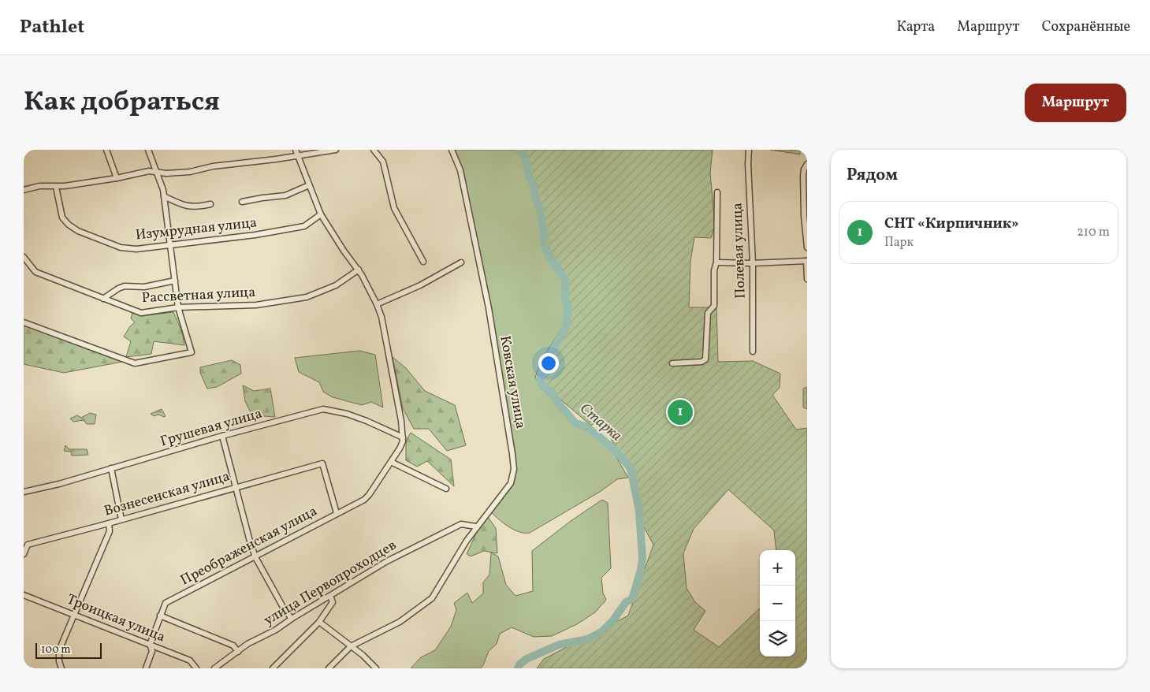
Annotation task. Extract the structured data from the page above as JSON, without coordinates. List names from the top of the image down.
{
  "streets": {
    "street": [
      "Изумрудная улица",
      "Полевая улица",
      "Рассветная улица",
      "Ковская улица",
      "Грушевая улица",
      "Вознесенская улица",
      "Преображенская улица",
      "улица Первопроходцев",
      "Троицкая улица"
    ]
  },
  "crossings": [
    ["Ковская улица", "улица Первопроходцев"],
    ["Грушевая улица", "Преображенская улица"],
    ["Вознесенская улица", "Преображенская улица"],
    ["Преображенская улица", "Троицкая улица"]
  ],
  "water": ["Старка"],
  "scale_bar": "100 m",
  "page": {
    "header": "Pathlet",
    "nav": ["Карта", "Маршрут", "Сохранённые"],
    "title": "Как добраться",
    "buttons": "Маршрут",
    "heading": "Рядом",
    "list": [
      {
        "mark": "1",
        "name": "СНТ «Кирпичник»",
        "note": "Парк",
        "value": "210 m"
      }
    ],
    "pins": "1",
    "map_buttons": ["+", "−"],
    "scale": "100 m"
  }
}
